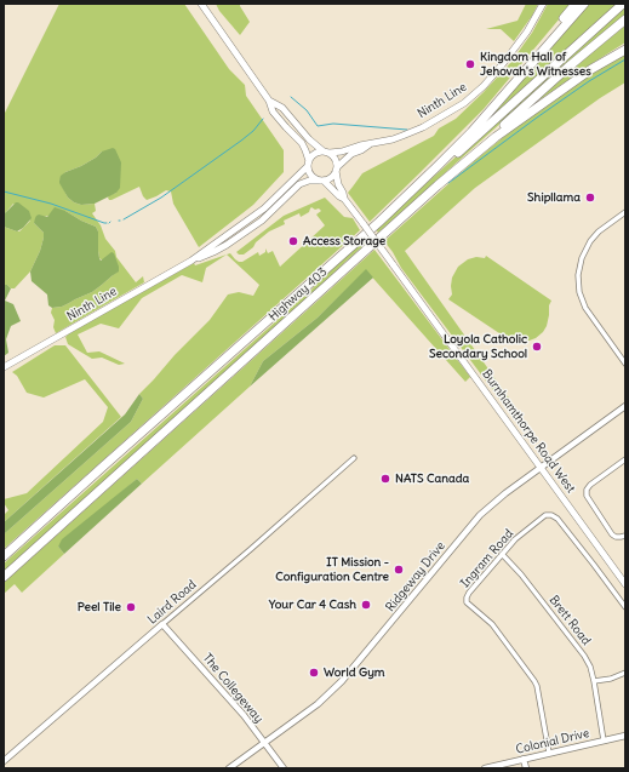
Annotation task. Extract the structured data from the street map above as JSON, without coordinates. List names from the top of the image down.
{
  "streets": {
    "highway": ["Highway 403"],
    "main road": ["Ninth Line", "Burnhamthorpe Road West"],
    "street": [
      "Ingram Road",
      "Ridgeway Drive",
      "Laird Road",
      "Brett Road",
      "The Collegeway",
      "Colonial Drive"
    ]
  },
  "crossings": [
    ["Ninth Line", "Burnhamthorpe Road West"],
    ["Burnhamthorpe Road West", "Ridgeway Drive"],
    ["Ingram Road", "Brett Road"],
    ["Ingram Road", "Colonial Drive"],
    ["Ridgeway Drive", "The Collegeway"],
    ["Laird Road", "The Collegeway"],
    ["Brett Road", "Colonial Drive"]
  ],
  "places": [
    "Kingdom Hall of Jehovah's Witnesses",
    "Shipllama",
    "Access Storage",
    "Loyola Catholic Secondary School",
    "NATS Canada",
    "IT Mission - Configuration Centre",
    "Your Car 4 Cash",
    "Peel Tile",
    "World Gym"
  ]
}
